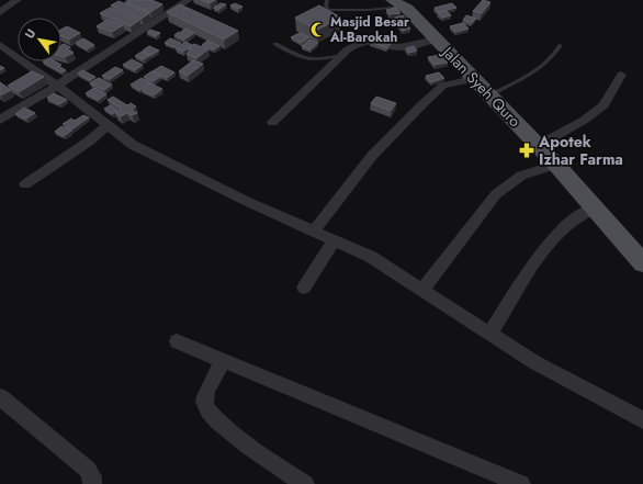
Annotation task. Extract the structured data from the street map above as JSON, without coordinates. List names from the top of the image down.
{
  "streets": {
    "main road": ["Jalan Syeh Quro"]
  },
  "places": {
    "mosque": ["Masjid Besar Al-Barokah"],
    "pharmacy": ["Apotek Izhar Farma"]
  },
  "north": "top left"
}
